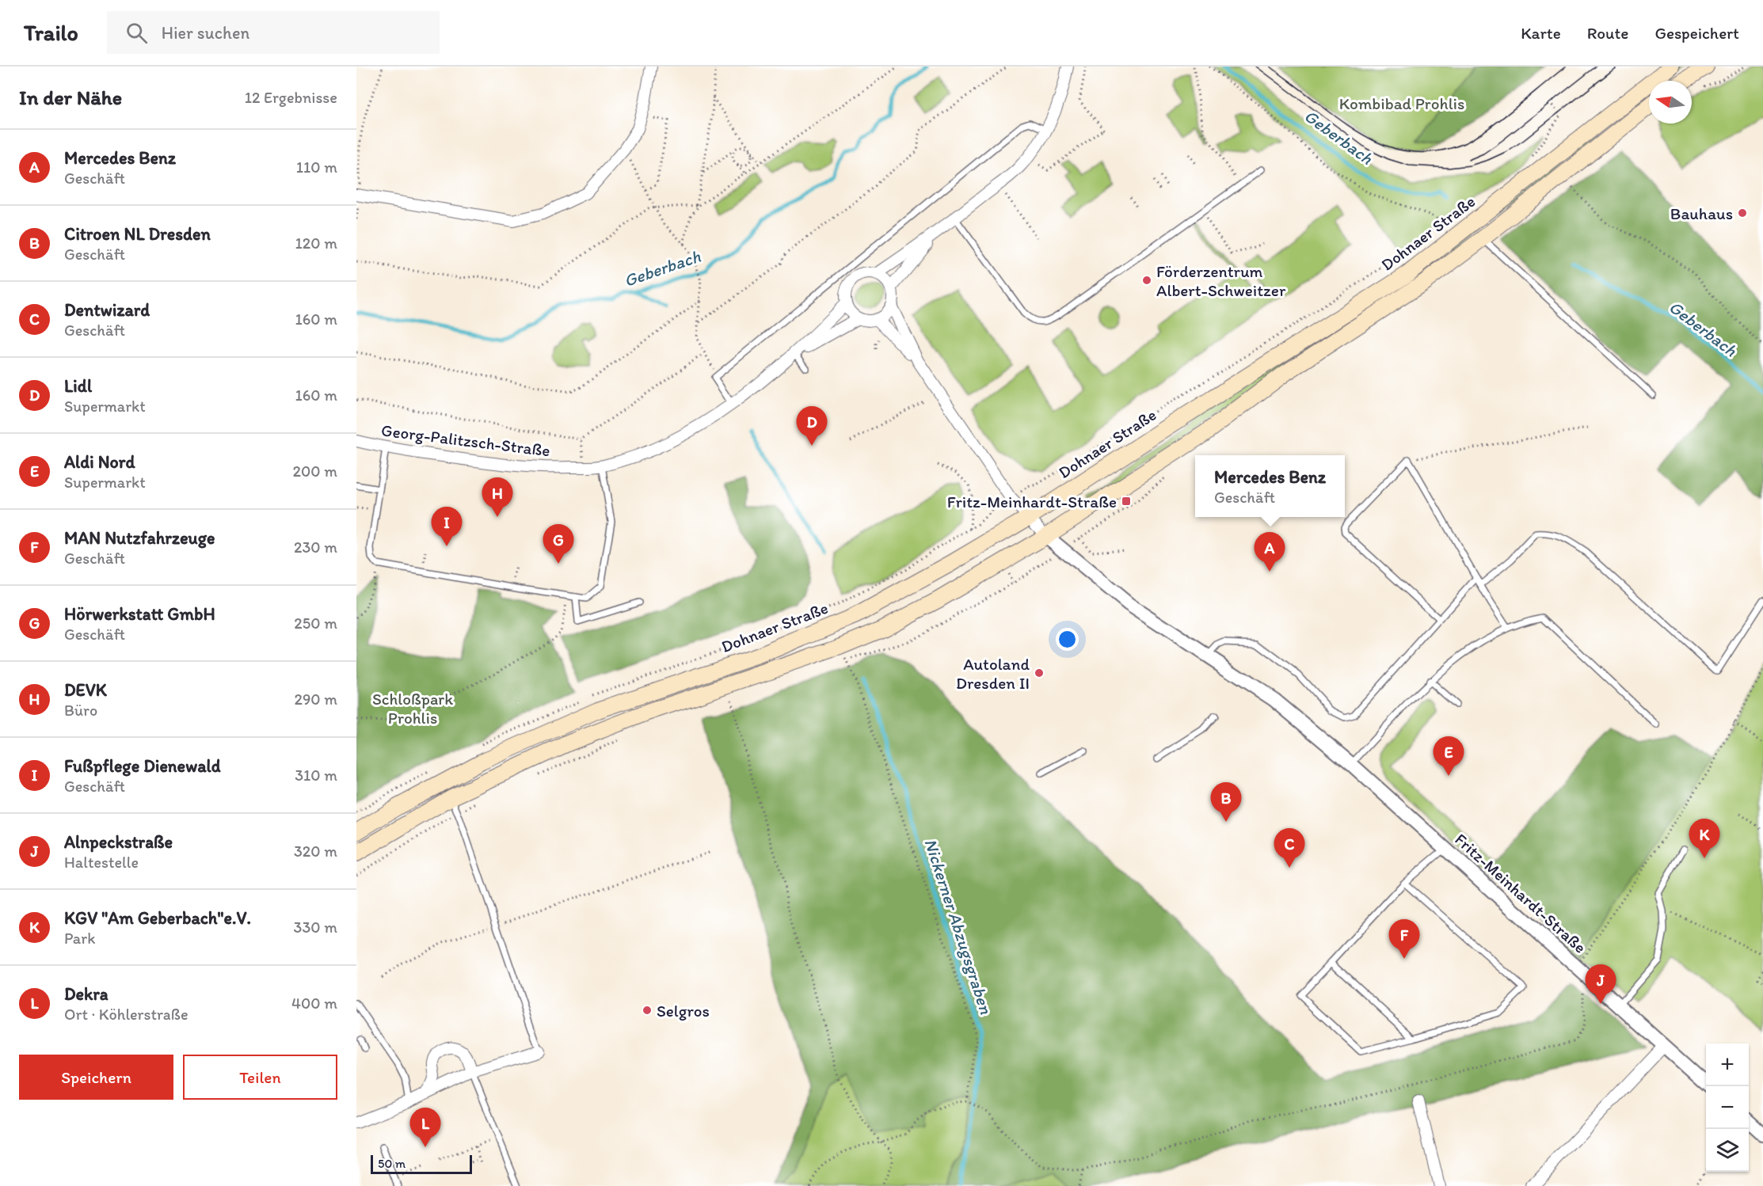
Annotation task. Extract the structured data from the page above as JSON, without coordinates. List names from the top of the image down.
{
  "streets": {
    "main road": ["Dohnaer Straße"],
    "street": ["Georg-Palitzsch-Straße", "Fritz-Meinhardt-Straße"]
  },
  "crossings": [
    ["Dohnaer Straße", "Fritz-Meinhardt-Straße"]
  ],
  "water": ["Geberbach", "Nickerner Abzugsgraben"],
  "parks": ["Kombibad Prohlis", "Schloßpark Prohlis"],
  "places": {
    "other": [
      "Bauhaus",
      "Förderzentrum Albert-Schweitzer",
      "Autoland Dresden II",
      "Selgros"
    ],
    "transit": ["Fritz-Meinhardt-Straße"]
  },
  "scale_bar": "50 m",
  "north": "left",
  "page": {
    "header": "Trailo",
    "search": "Hier suchen",
    "nav": ["Karte", "Route", "Gespeichert"],
    "heading": ["In der Nähe", "12 Ergebnisse"],
    "list": [
      {
        "mark": "A",
        "name": "Mercedes Benz",
        "note": "Geschäft",
        "value": "110 m"
      },
      {
        "mark": "B",
        "name": "Citroen NL Dresden",
        "note": "Geschäft",
        "value": "120 m"
      },
      {
        "mark": "C",
        "name": "Dentwizard",
        "note": "Geschäft",
        "value": "160 m"
      },
      {
        "mark": "D",
        "name": "Lidl",
        "note": "Supermarkt",
        "value": "160 m"
      },
      {
        "mark": "E",
        "name": "Aldi Nord",
        "note": "Supermarkt",
        "value": "200 m"
      },
      {
        "mark": "F",
        "name": "MAN Nutzfahrzeuge",
        "note": "Geschäft",
        "value": "230 m"
      },
      {
        "mark": "G",
        "name": "Hörwerkstatt GmbH",
        "note": "Geschäft",
        "value": "250 m"
      },
      {
        "mark": "H",
        "name": "DEVK",
        "note": "Büro",
        "value": "290 m"
      },
      {
        "mark": "I",
        "name": "Fußpflege Dienewald",
        "note": "Geschäft",
        "value": "310 m"
      },
      {
        "mark": "J",
        "name": "Alnpeckstraße",
        "note": "Haltestelle",
        "value": "320 m"
      },
      {
        "mark": "K",
        "name": "KGV \"Am Geberbach\"e.V.",
        "note": "Park",
        "value": "330 m"
      },
      {
        "mark": "L",
        "name": "Dekra",
        "note": "Ort · Köhlerstraße",
        "value": "400 m"
      }
    ],
    "pins": [
      "D",
      "H",
      "I",
      "G",
      "A",
      "E",
      "B",
      "K",
      "C",
      "F",
      "J",
      "L"
    ],
    "popup": ["Mercedes Benz", "Geschäft"],
    "buttons": ["Speichern", "Teilen"],
    "map_buttons": ["+", "−"],
    "scale": "50 m"
  }
}
